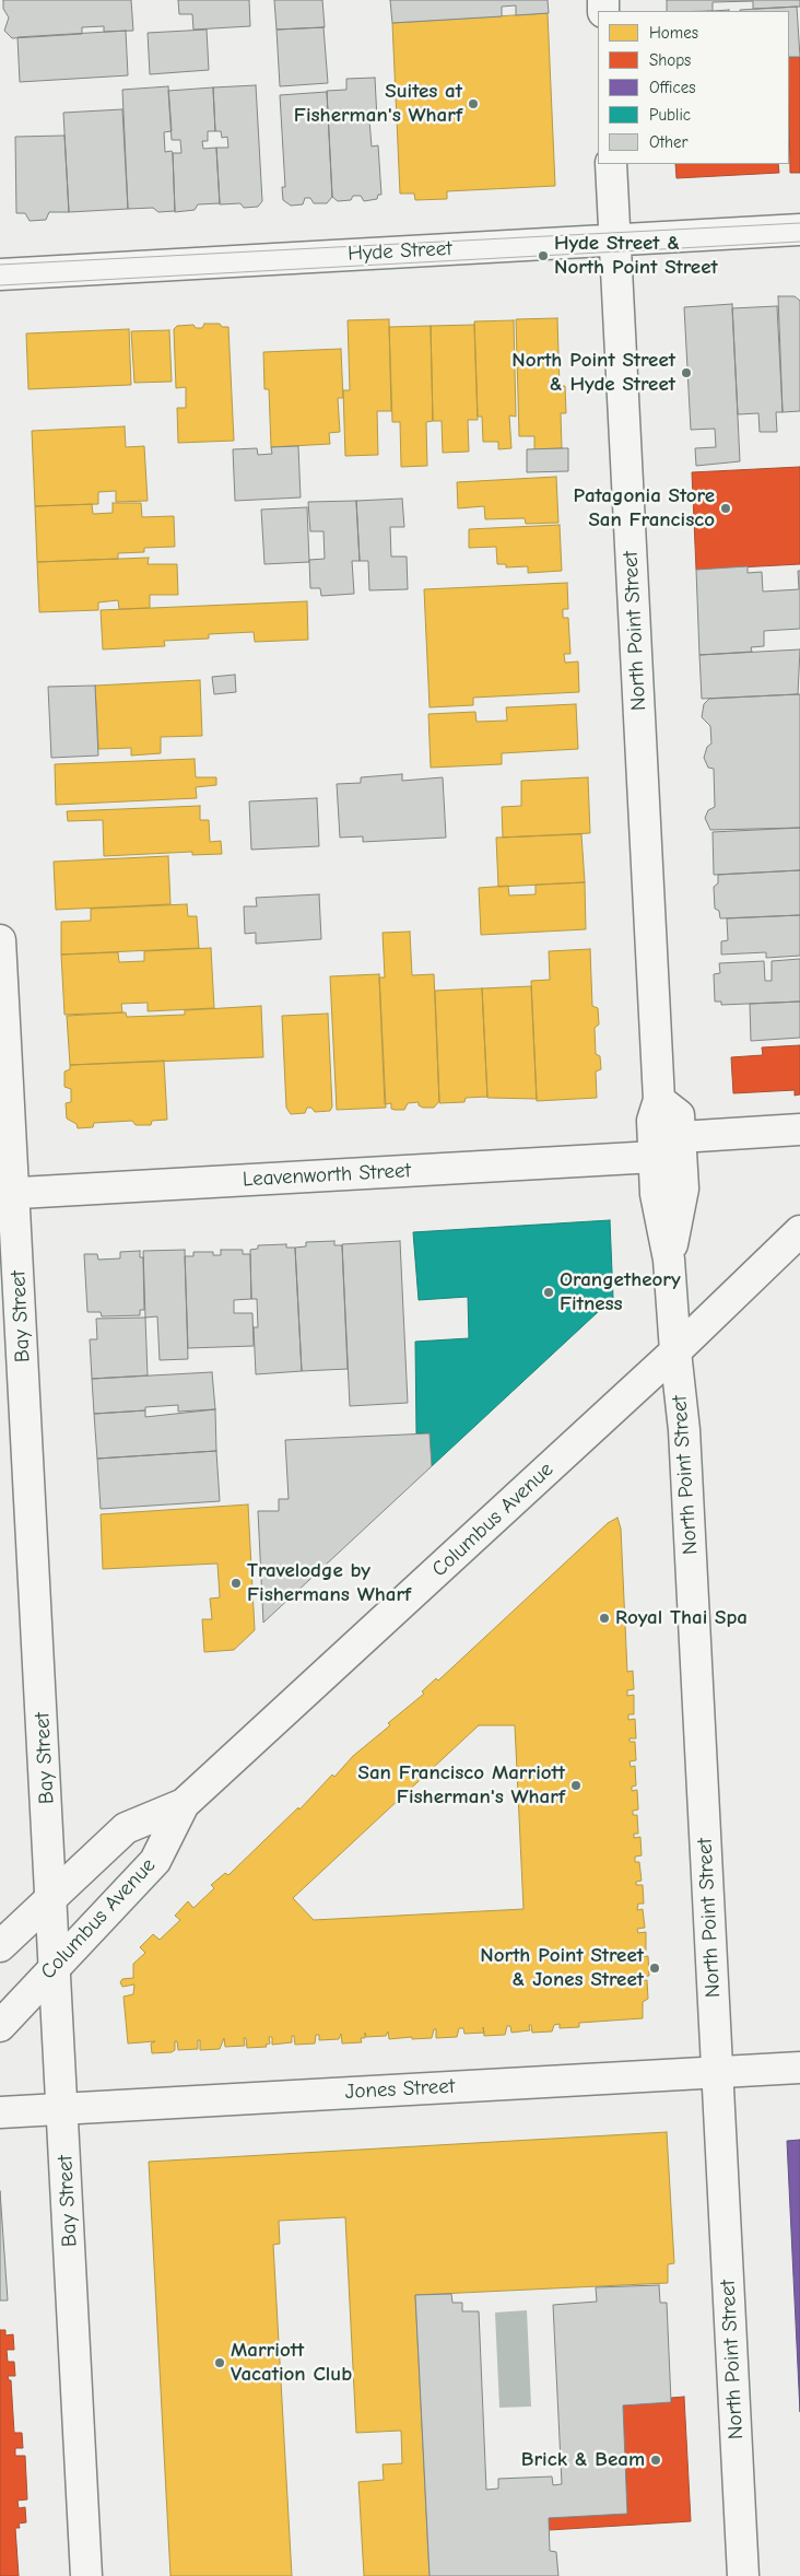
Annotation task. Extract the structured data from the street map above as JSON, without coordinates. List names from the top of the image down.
{
  "streets": {
    "street": [
      "Hyde Street",
      "North Point Street",
      "Leavenworth Street",
      "Bay Street",
      "Columbus Avenue",
      "Jones Street"
    ]
  },
  "crossings": [
    ["Hyde Street", "North Point Street"],
    ["North Point Street", "Leavenworth Street"],
    ["North Point Street", "Columbus Avenue"],
    ["North Point Street", "Jones Street"],
    ["Leavenworth Street", "Bay Street"],
    ["Bay Street", "Columbus Avenue"],
    ["Bay Street", "Jones Street"]
  ],
  "places": [
    "Suites at Fisherman's Wharf",
    "Hyde Street & North Point Street",
    "North Point Street & Hyde Street",
    "Patagonia Store San Francisco",
    "Orangetheory Fitness",
    "Travelodge by Fishermans Wharf",
    "Royal Thai Spa",
    "San Francisco Marriott Fisherman's Wharf",
    "North Point Street & Jones Street",
    "Marriott Vacation Club",
    "Brick & Beam"
  ],
  "legend": [
    "Homes",
    "Shops",
    "Offices",
    "Public",
    "Other"
  ]
}
